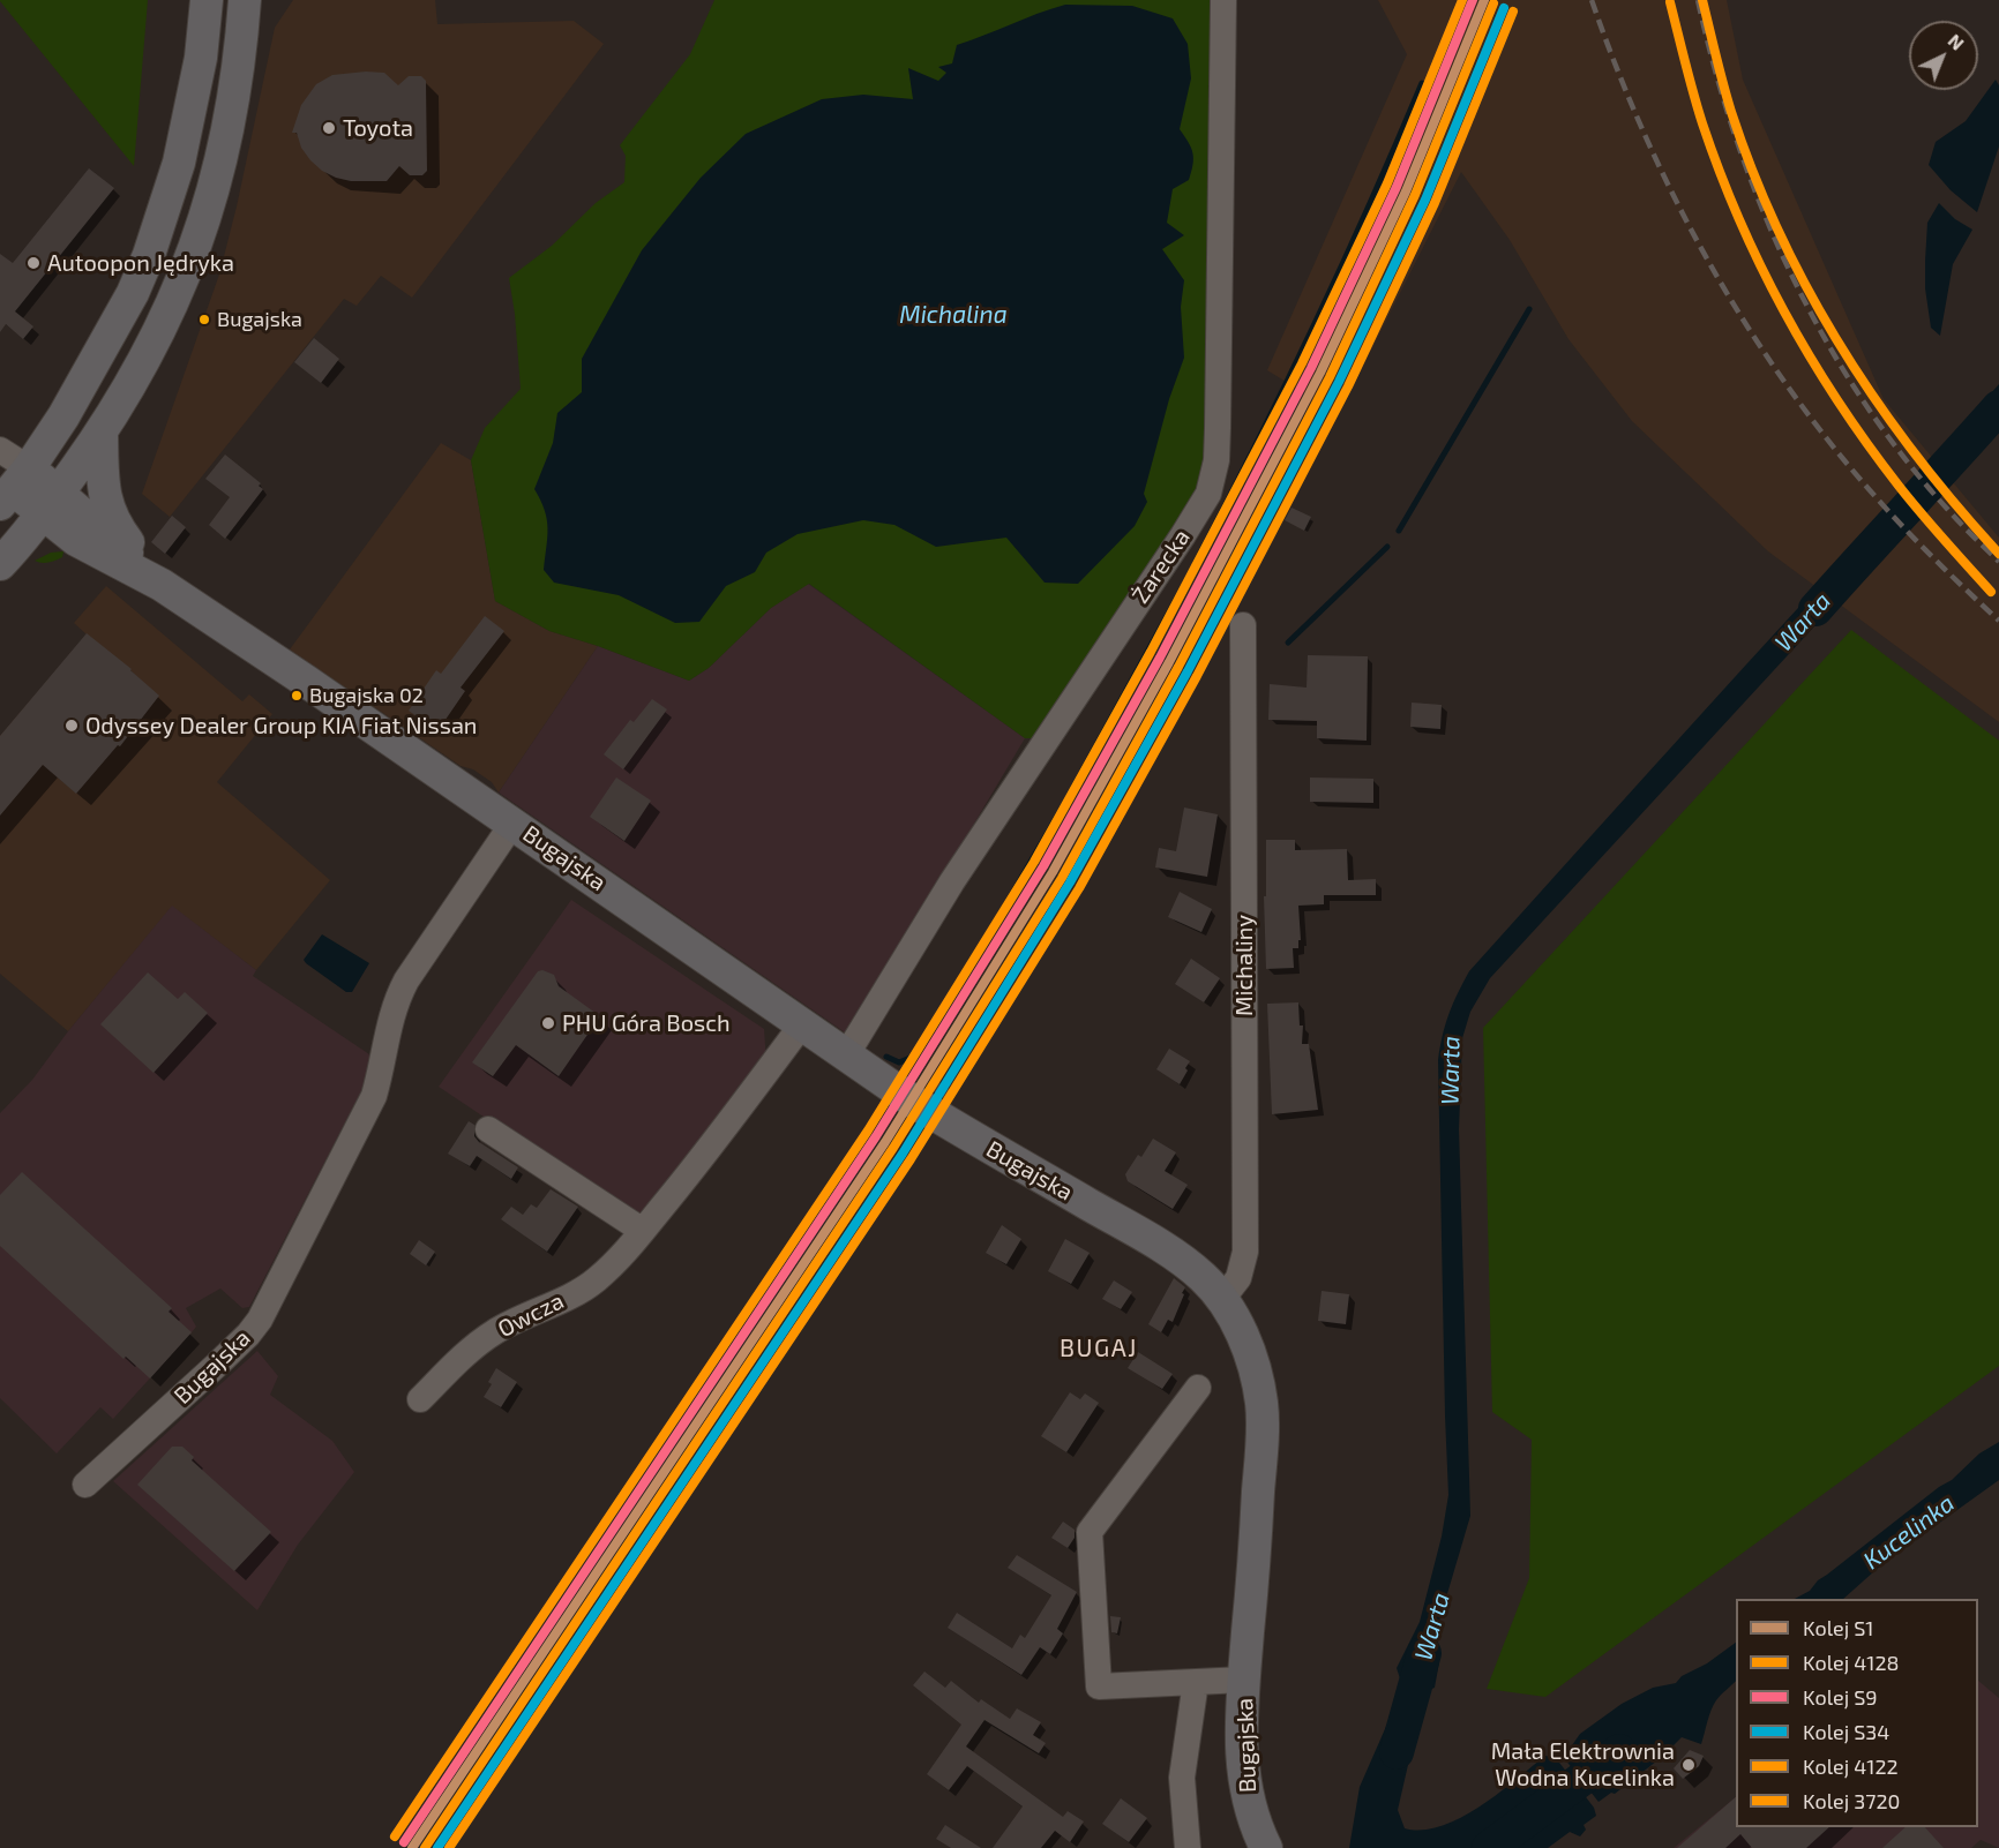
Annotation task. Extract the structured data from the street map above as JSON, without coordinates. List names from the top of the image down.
{
  "streets": {
    "main road": ["Bugajska"],
    "street": ["Żarecka", "Michaliny", "Owcza"]
  },
  "crossings": [
    ["Żarecka", "Bugajska"],
    ["Bugajska", "Michaliny"],
    ["Bugajska", "Owcza"]
  ],
  "districts": ["BUGAJ"],
  "water": ["Michalina", "Warta", "Kucelinka"],
  "places": [
    "Toyota",
    "Autoopon Jędryka",
    "Bugajska",
    "Bugajska 02",
    "Odyssey Dealer Group KIA Fiat Nissan",
    "PHU Góra Bosch",
    "Mała Elektrownia Wodna Kucelinka"
  ],
  "lines": [
    "rail line S1",
    "rail line S9",
    "rail line 4122",
    "rail line 4128",
    "rail line S34",
    "rail line 3720"
  ],
  "legend": [
    "Kolej S1",
    "Kolej 4128",
    "Kolej S9",
    "Kolej S34",
    "Kolej 4122",
    "Kolej 3720"
  ],
  "north": "top right"
}
